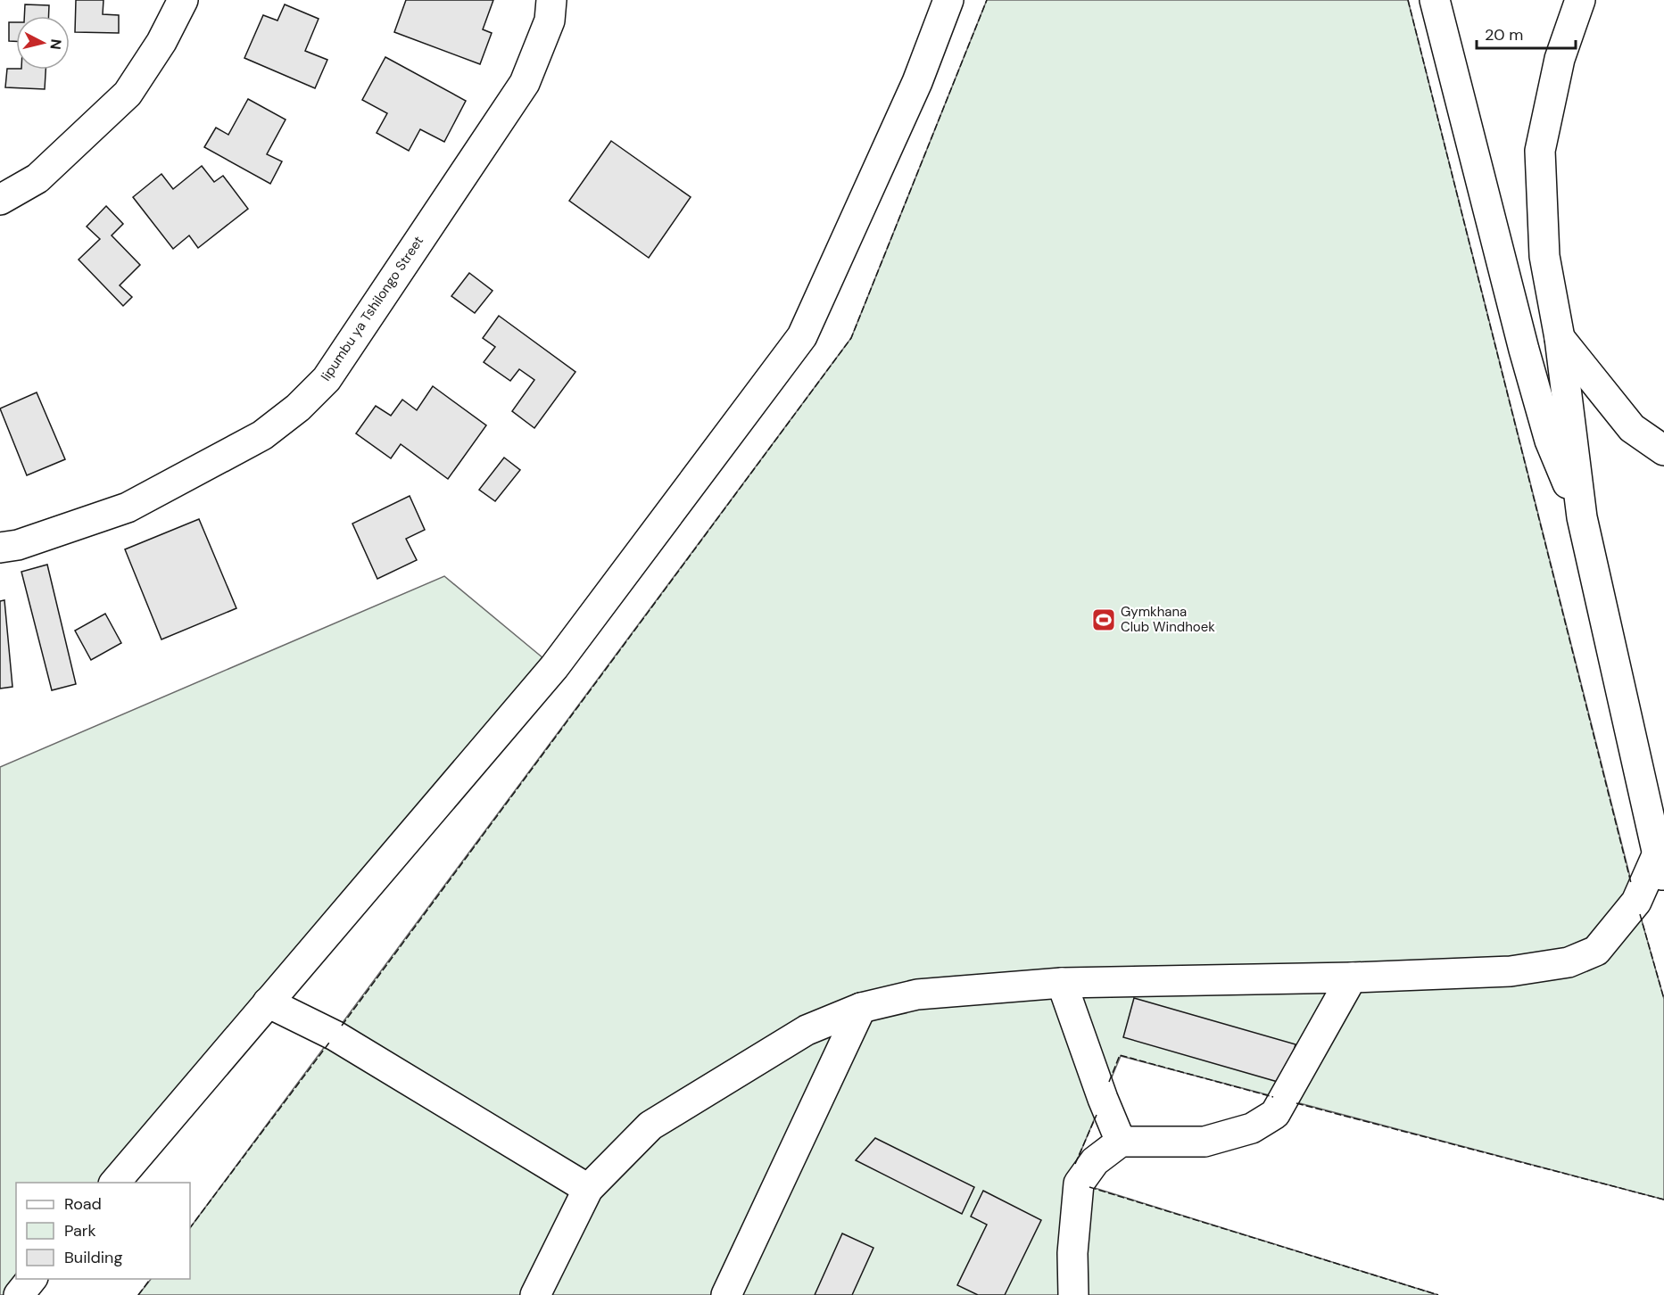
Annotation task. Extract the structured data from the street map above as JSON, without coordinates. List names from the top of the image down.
{
  "streets": {
    "street": ["Iipumbu ya Tshilongo Street"]
  },
  "places": {
    "sports": ["Gymkhana Club Windhoek"]
  },
  "legend": ["Road", "Park", "Building"],
  "scale_bar": "20 m",
  "north": "right"
}
